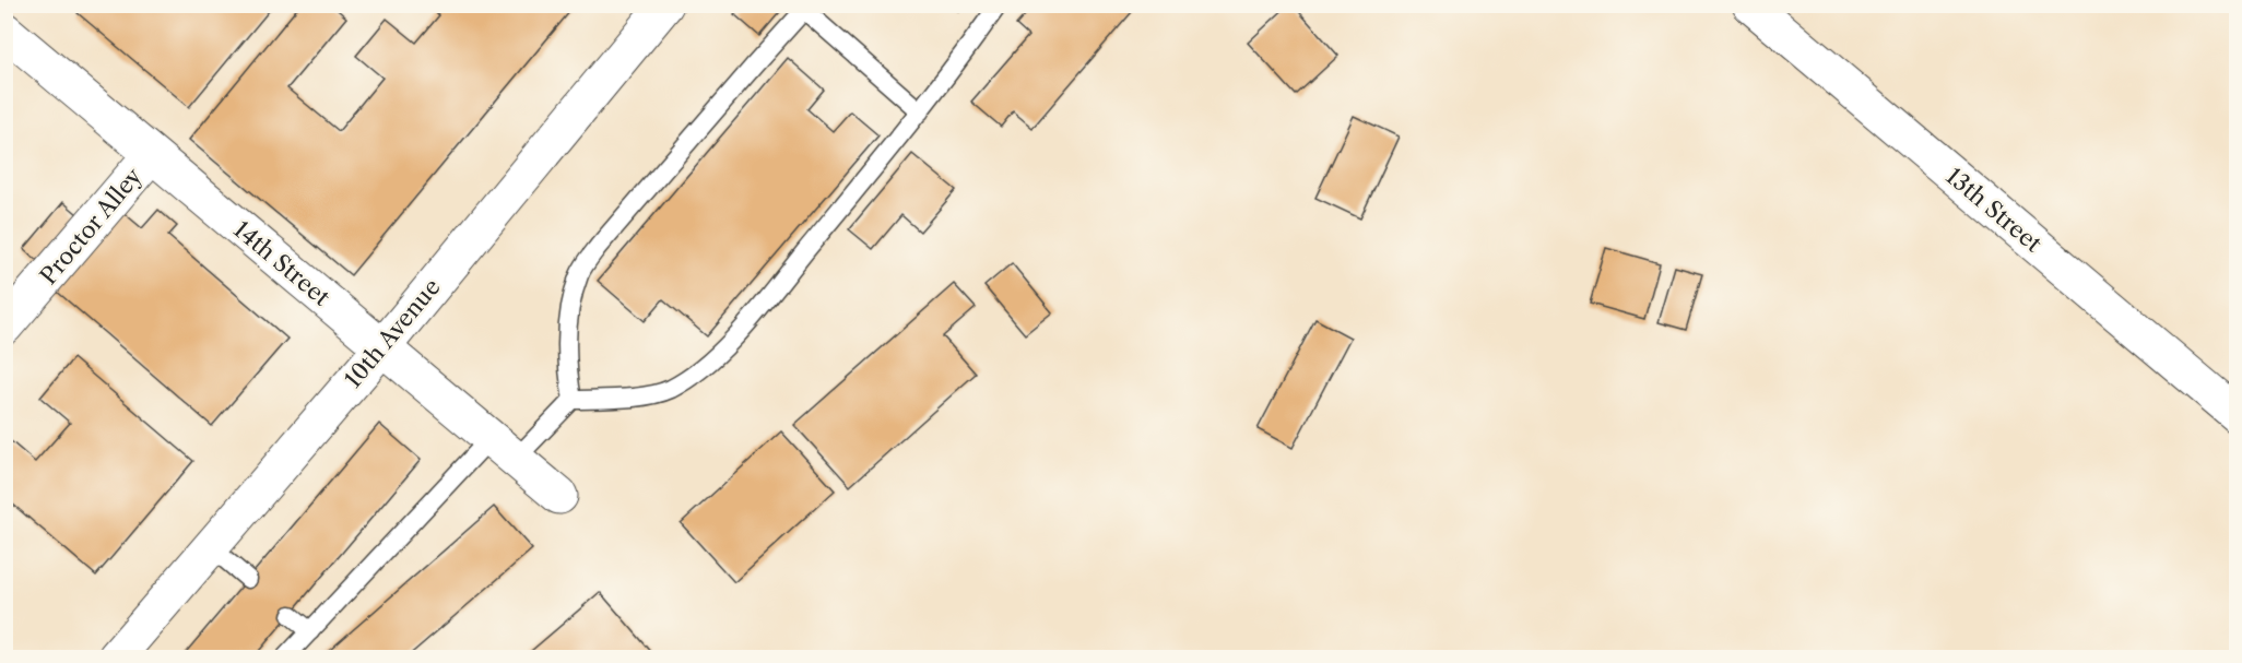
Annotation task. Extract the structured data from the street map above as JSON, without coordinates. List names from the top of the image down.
{
  "streets": {
    "main road": [
      "13th Street",
      "Proctor Alley",
      "14th Street",
      "10th Avenue"
    ]
  },
  "crossings": [
    ["Proctor Alley", "14th Street"],
    ["14th Street", "10th Avenue"]
  ]
}
